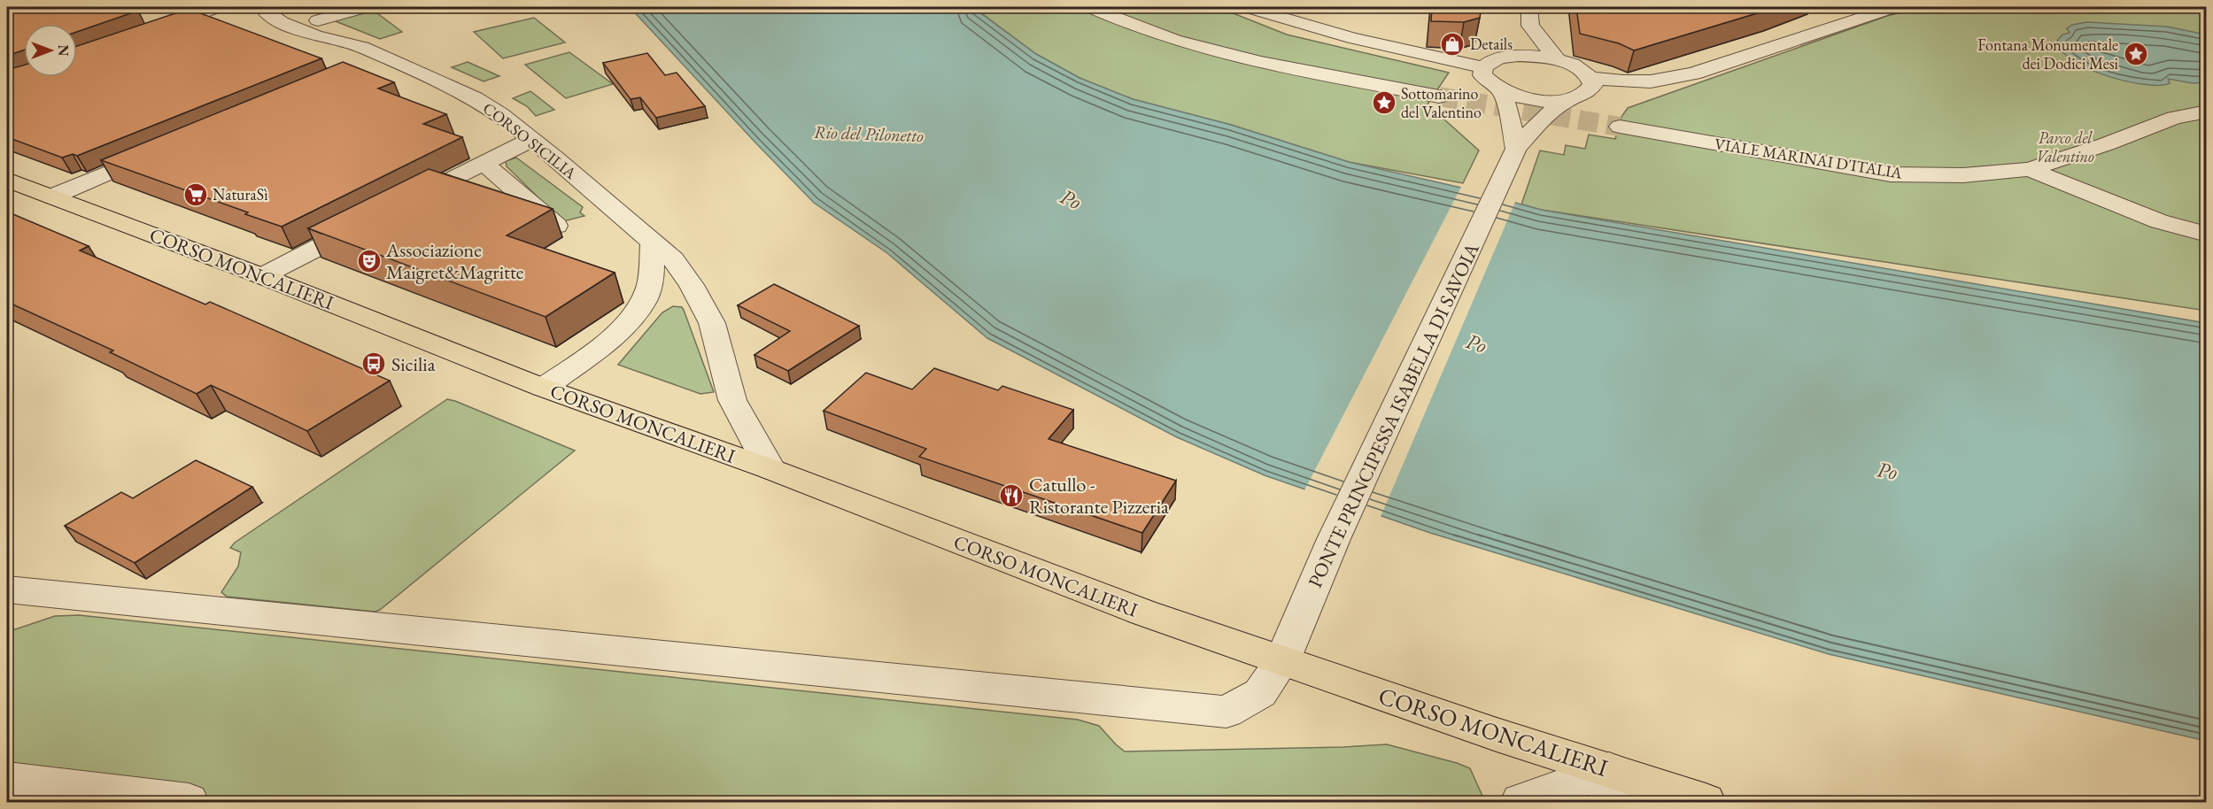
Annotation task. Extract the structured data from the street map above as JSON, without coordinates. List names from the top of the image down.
{
  "streets": {
    "main road": ["CORSO MONCALIERI"],
    "street": ["CORSO SICILIA", "VIALE MARINAI D'ITALIA", "PONTE PRINCIPESSA ISABELLA DI SAVOIA"]
  },
  "crossings": [
    ["CORSO SICILIA", "CORSO MONCALIERI"],
    ["CORSO MONCALIERI", "PONTE PRINCIPESSA ISABELLA DI SAVOIA"]
  ],
  "water": ["Rio del Pilonetto", "Po"],
  "parks": ["Parco del Valentino"],
  "places": {
    "shop": ["Details"],
    "place": ["Fontana Monumentale dei Dodici Mesi", "Sottomarino del Valentino"],
    "supermarket": ["NaturaSì"],
    "theatre": ["Associazione Maigret&Magritte"],
    "bus stop": ["Sicilia"],
    "restaurant": ["Catullo - Ristorante Pizzeria"]
  },
  "north": "right"
}
